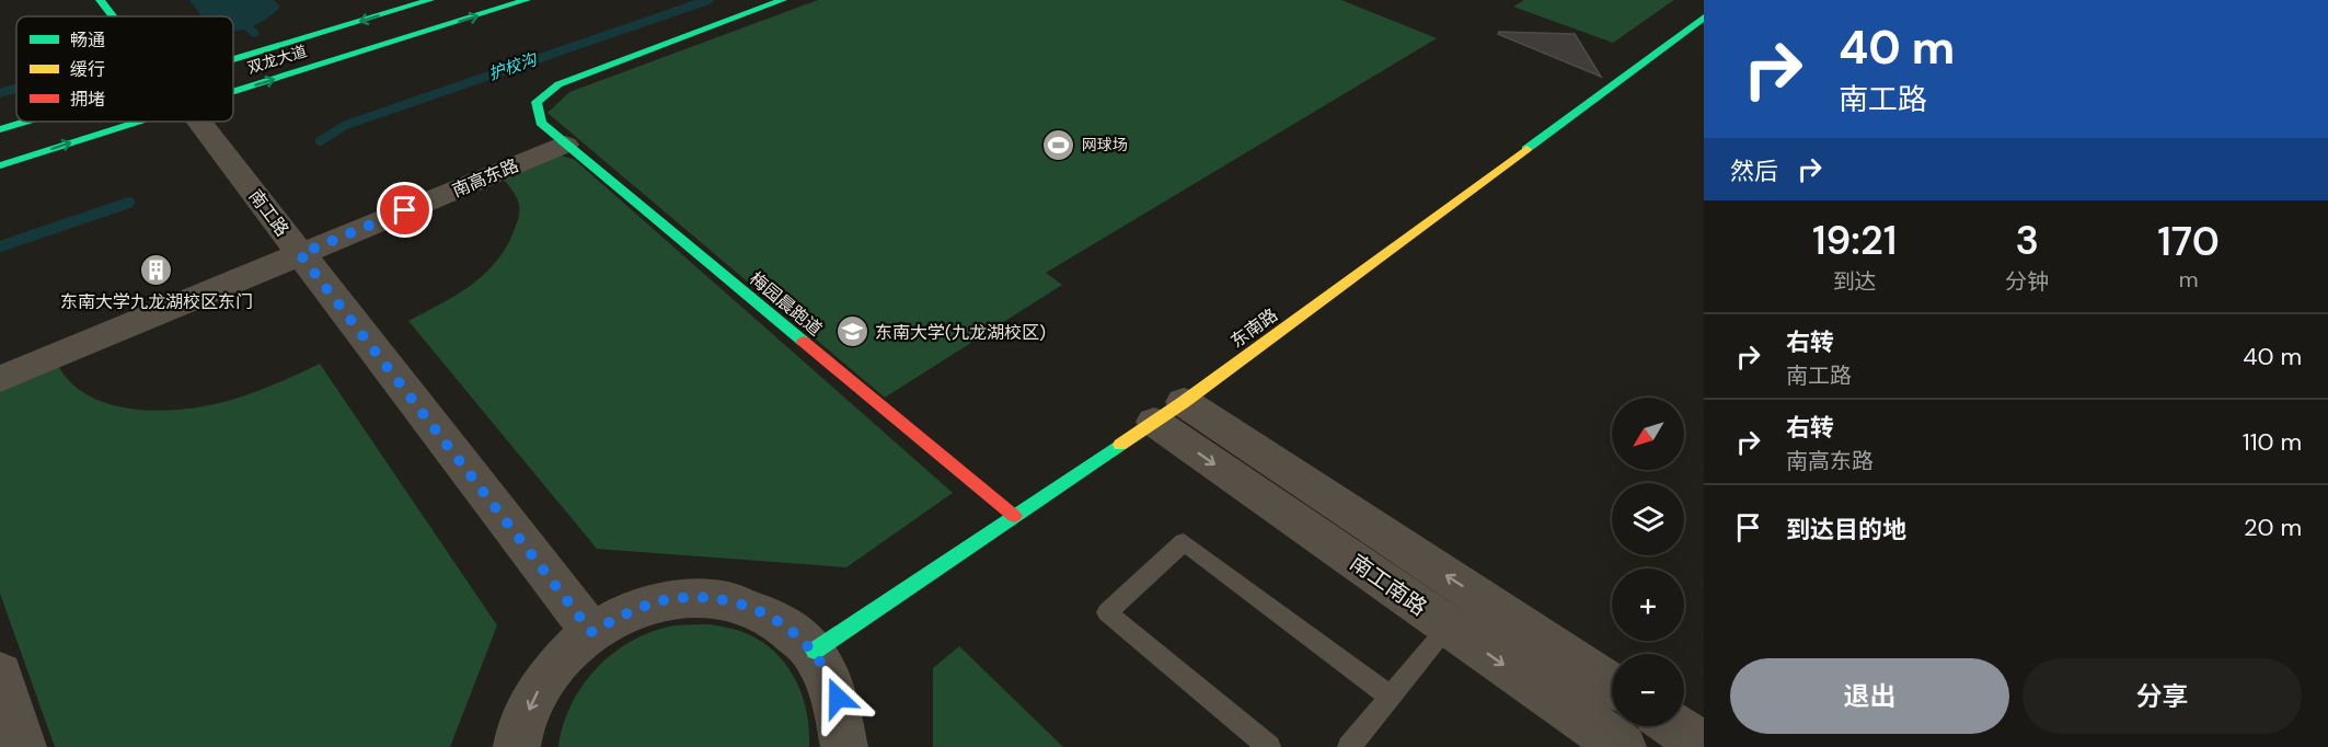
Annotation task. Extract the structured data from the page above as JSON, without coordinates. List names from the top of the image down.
{
  "streets": {
    "street": [
      "双龙大道",
      "南高东路",
      "南工路",
      "梅园晨跑道",
      "东南路",
      "南工南路"
    ]
  },
  "crossings": [
    ["南高东路", "南工路"],
    ["南高东路", "梅园晨跑道"],
    ["梅园晨跑道", "东南路"],
    ["东南路", "南工南路"]
  ],
  "water": ["护校沟"],
  "places": {
    "sports": ["网球场"],
    "building": ["东南大学九龙湖校区东门"],
    "school or university": ["东南大学(九龙湖校区)"]
  },
  "legend": ["畅通", "缓行", "拥堵"],
  "north": "bottom left",
  "page": {
    "turn": ["40 m", "南工路"],
    "then": "然后",
    "eta": [
      "19:21",
      "到达",
      "3",
      "分钟",
      "170",
      "m"
    ],
    "list": [
      {
        "name": "右转",
        "note": "南工路",
        "value": "40 m"
      },
      {
        "name": "右转",
        "note": "南高东路",
        "value": "110 m"
      },
      {
        "name": "到达目的地",
        "value": "20 m"
      }
    ],
    "map_buttons": ["+", "−"],
    "buttons": ["退出", "分享"]
  }
}
